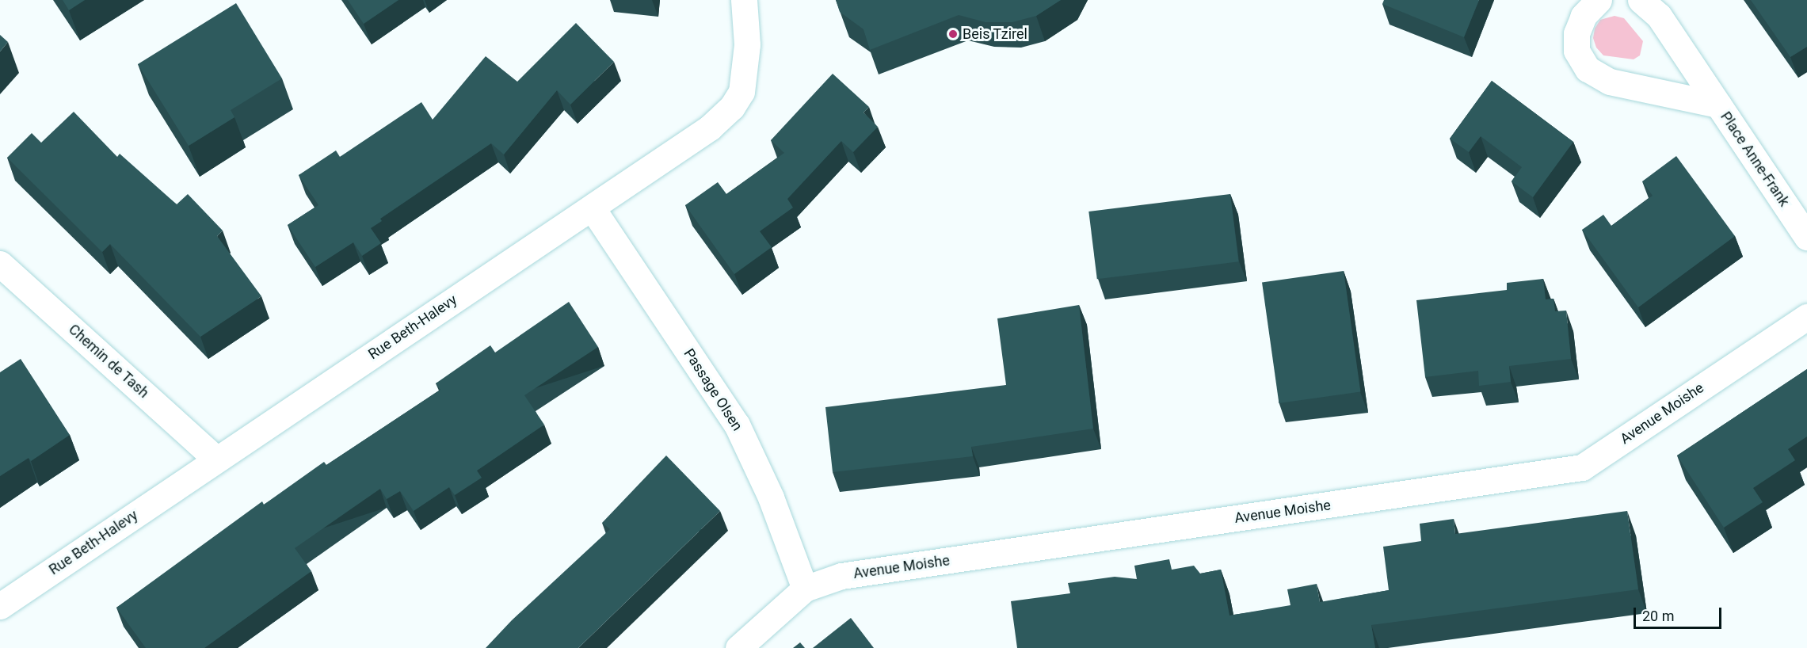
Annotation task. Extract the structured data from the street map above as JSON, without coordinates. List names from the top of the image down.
{
  "streets": {
    "street": [
      "Place Anne-Frank",
      "Rue Beth-Halevy",
      "Chemin de Tash",
      "Passage Olsen",
      "Avenue Moishe"
    ]
  },
  "crossings": [
    ["Rue Beth-Halevy", "Chemin de Tash"],
    ["Rue Beth-Halevy", "Passage Olsen"],
    ["Passage Olsen", "Avenue Moishe"]
  ],
  "places": ["Beis Tzirel"],
  "scale_bar": "20 m"
}
